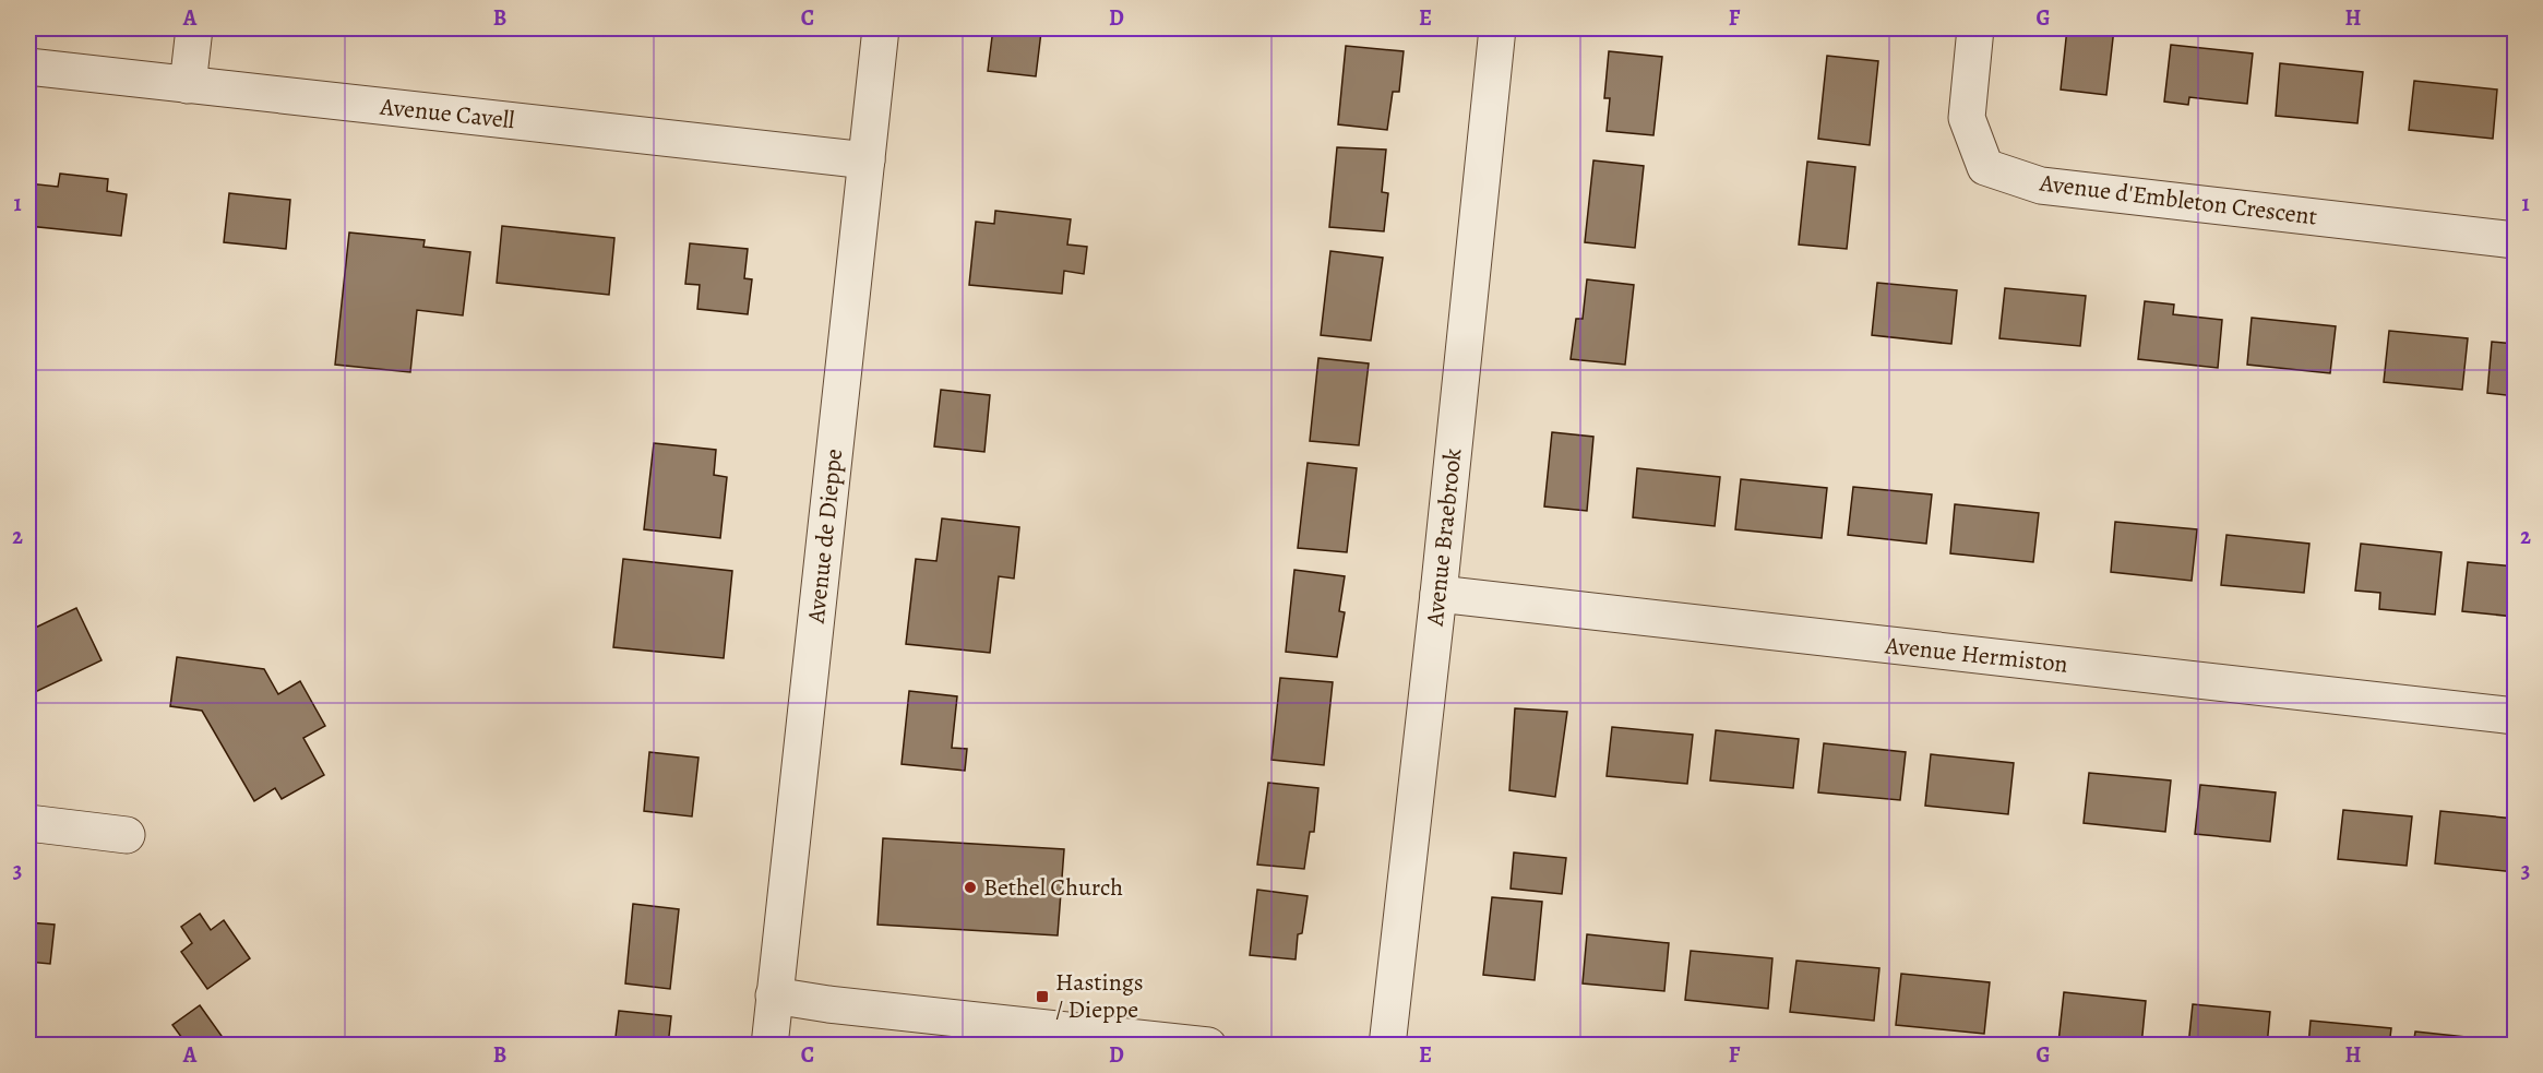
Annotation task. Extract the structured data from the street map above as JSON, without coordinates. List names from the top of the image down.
{
  "streets": {
    "street": [
      "Avenue Cavell",
      "Avenue d'Embleton Crescent",
      "Avenue de Dieppe",
      "Avenue Braebrook",
      "Avenue Hermiston"
    ]
  },
  "crossings": [
    ["Avenue Cavell", "Avenue de Dieppe"],
    ["Avenue Braebrook", "Avenue Hermiston"]
  ],
  "places": {
    "other": ["Bethel Church"],
    "transit": ["Hastings / Dieppe"]
  },
  "grid": {
    "columns": [
      "A",
      "B",
      "C",
      "D",
      "E",
      "F",
      "G",
      "H"
    ],
    "rows": ["1", "2", "3"]
  }
}
